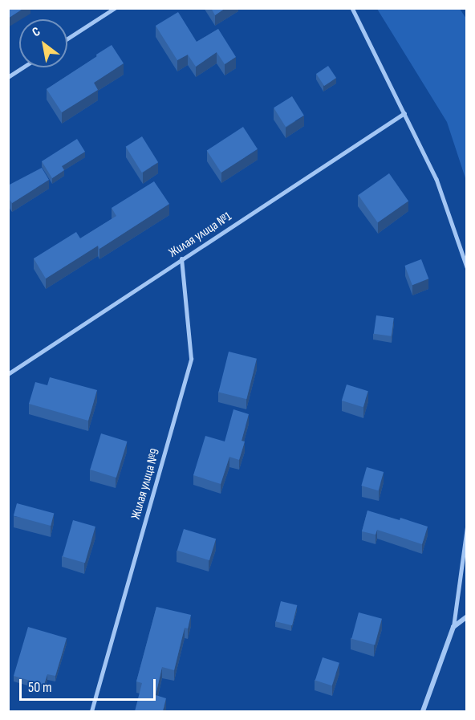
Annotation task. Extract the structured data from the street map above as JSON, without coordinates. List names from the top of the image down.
{
  "streets": {
    "lane": ["Жилая улица №1", "Жилая улица №9"]
  },
  "crossings": [
    ["Жилая улица №1", "Жилая улица №9"]
  ],
  "scale_bar": "50 m",
  "north": "top left"
}
